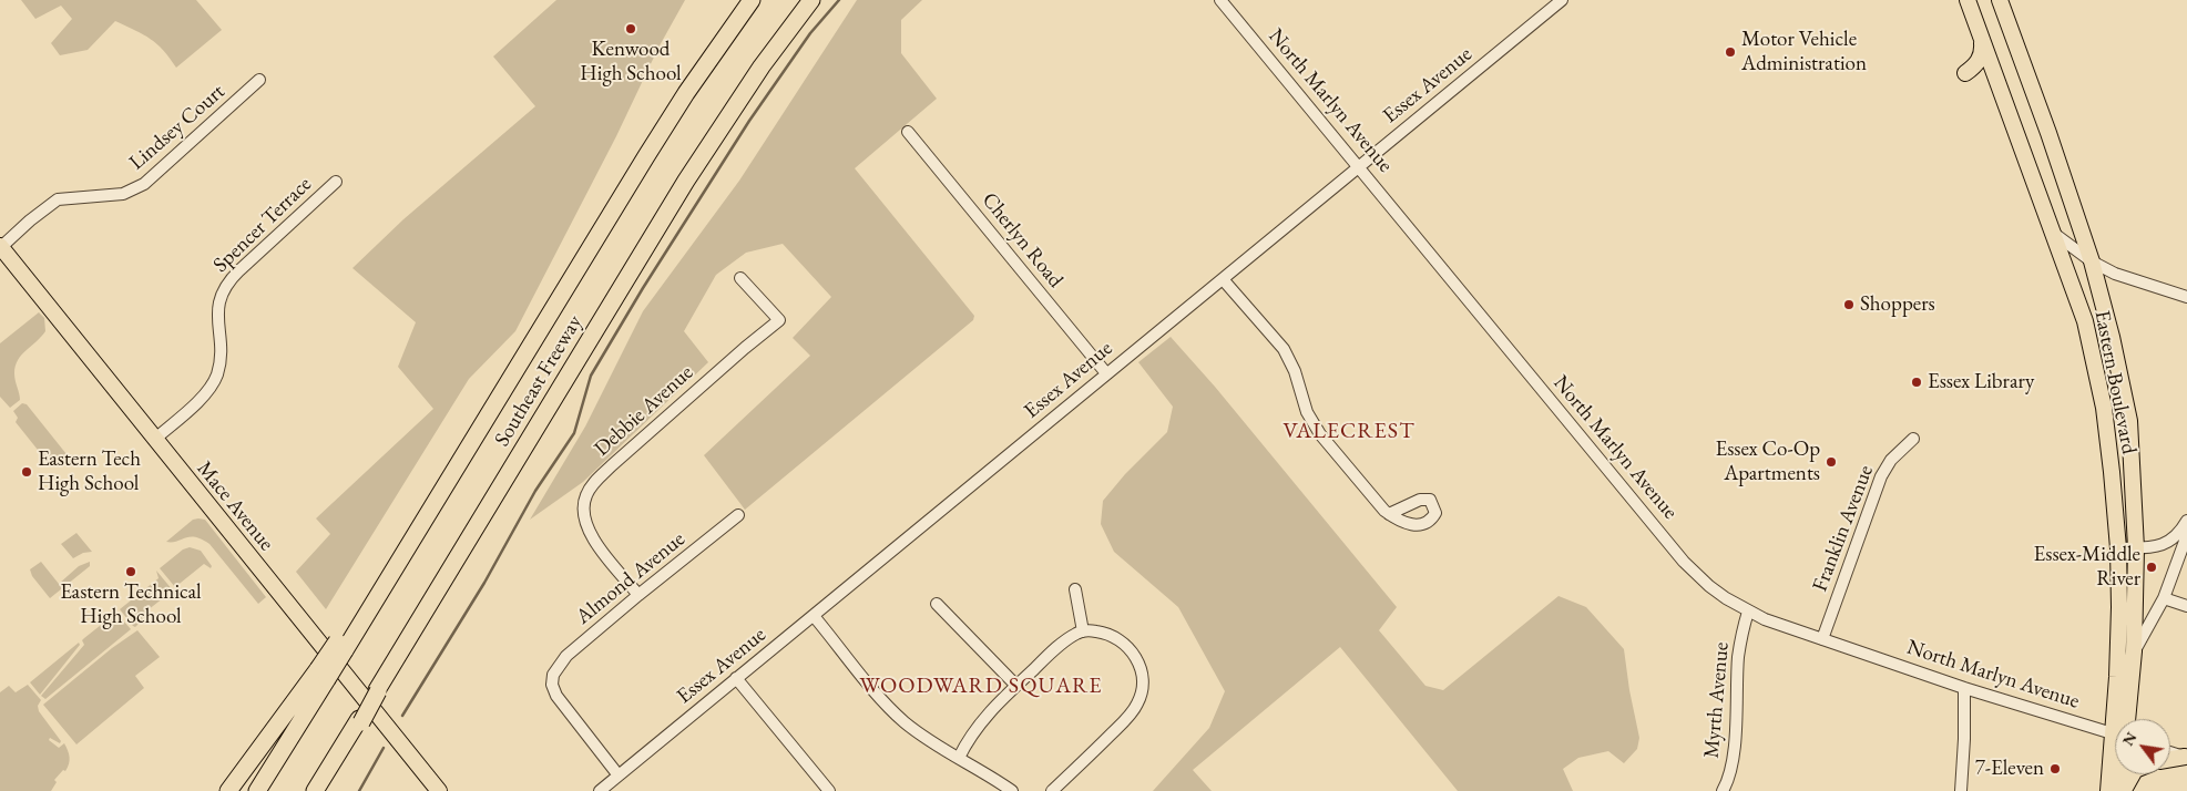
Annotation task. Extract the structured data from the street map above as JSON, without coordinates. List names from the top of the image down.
{
  "streets": {
    "highway": ["Southeast Freeway"],
    "main road": ["Eastern Boulevard", "Mace Avenue"],
    "street": [
      "Essex Avenue",
      "North Marlyn Avenue",
      "Lindsey Court",
      "Spencer Terrace",
      "Cherlyn Road",
      "Debbie Avenue",
      "Franklin Avenue",
      "Almond Avenue",
      "Myrth Avenue"
    ]
  },
  "crossings": [
    ["Essex Avenue", "North Marlyn Avenue"],
    ["Essex Avenue", "Cherlyn Road"],
    ["Essex Avenue", "Almond Avenue"],
    ["North Marlyn Avenue", "Franklin Avenue"],
    ["North Marlyn Avenue", "Myrth Avenue"],
    ["Lindsey Court", "Mace Avenue"],
    ["Spencer Terrace", "Mace Avenue"],
    ["Debbie Avenue", "Almond Avenue"]
  ],
  "districts": ["VALECREST", "WOODWARD SQUARE"],
  "places": [
    "Kenwood High School",
    "Motor Vehicle Administration",
    "Shoppers",
    "Essex Library",
    "Essex Co-Op Apartments",
    "Eastern Tech High School",
    "Essex-Middle River",
    "Eastern Technical High School",
    "7-Eleven"
  ],
  "north": "top left"
}
